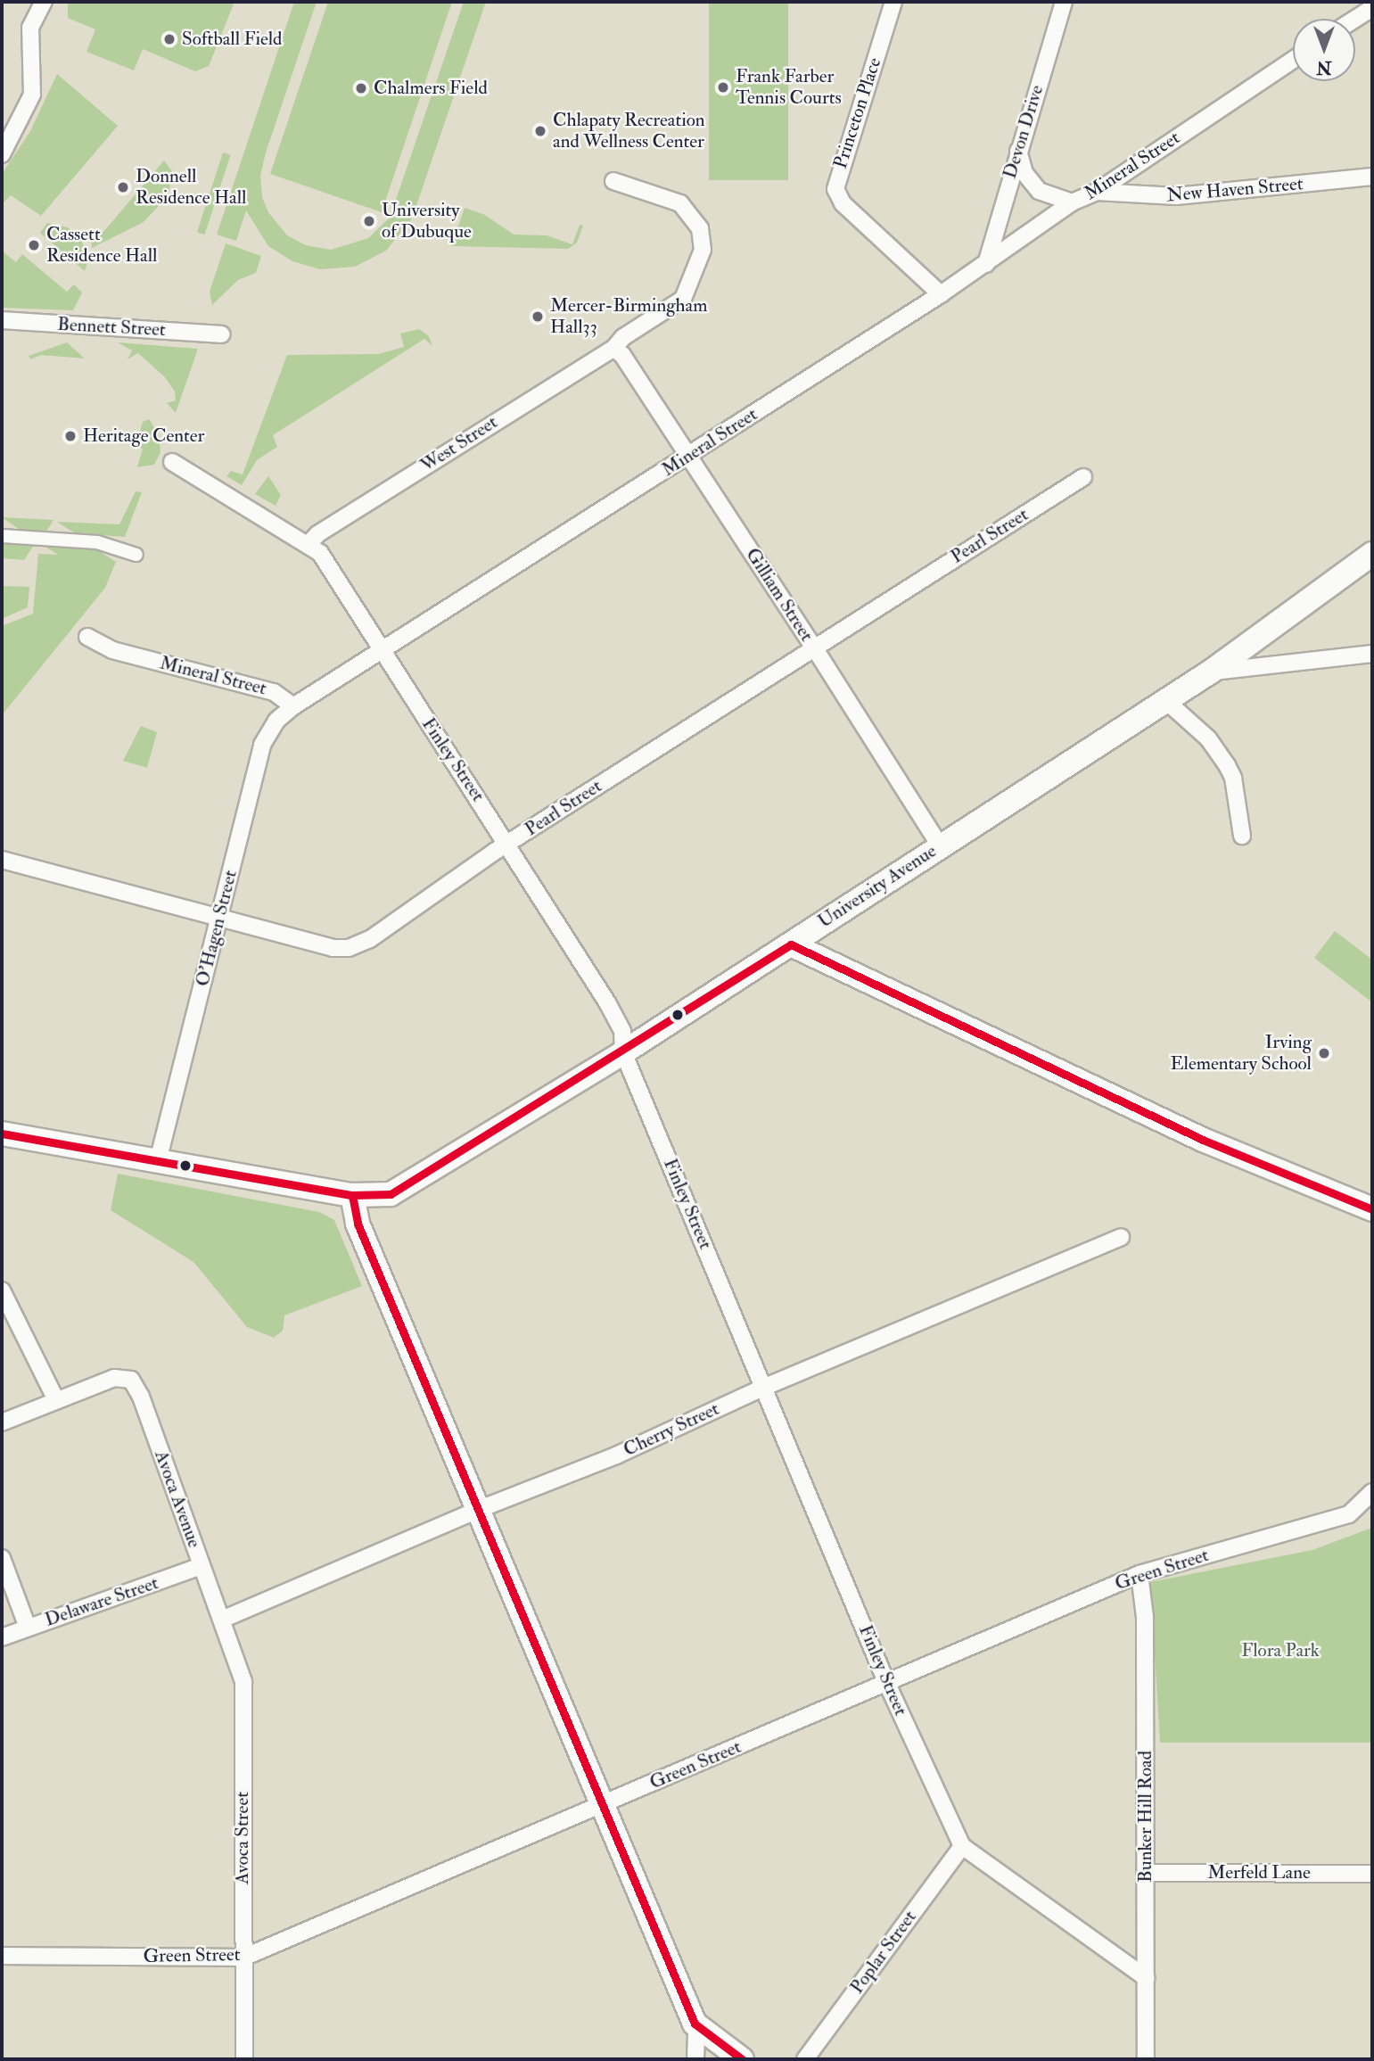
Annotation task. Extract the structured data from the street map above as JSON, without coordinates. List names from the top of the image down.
{
  "streets": {
    "main road": ["University Avenue"],
    "street": [
      "Princeton Place",
      "Devon Drive",
      "Mineral Street",
      "New Haven Street",
      "Bennett Street",
      "West Street",
      "Pearl Street",
      "Gilliam Street",
      "Finley Street",
      "O'Hagen Street",
      "Cherry Street",
      "Avoca Avenue",
      "Green Street",
      "Delaware Street",
      "Bunker Hill Road",
      "Avoca Street",
      "Merfeld Lane",
      "Poplar Street"
    ]
  },
  "crossings": [
    ["Princeton Place", "Mineral Street"],
    ["Devon Drive", "Mineral Street"],
    ["Mineral Street", "New Haven Street"],
    ["Mineral Street", "Gilliam Street"],
    ["Mineral Street", "Finley Street"],
    ["Mineral Street", "O'Hagen Street"],
    ["West Street", "Gilliam Street"],
    ["West Street", "Finley Street"],
    ["Pearl Street", "Gilliam Street"],
    ["Pearl Street", "Finley Street"],
    ["Pearl Street", "O'Hagen Street"],
    ["Gilliam Street", "University Avenue"],
    ["Finley Street", "University Avenue"],
    ["Finley Street", "Cherry Street"],
    ["Finley Street", "Green Street"],
    ["Finley Street", "Bunker Hill Road"],
    ["Finley Street", "Poplar Street"],
    ["University Avenue", "O'Hagen Street"],
    ["Cherry Street", "Avoca Avenue"],
    ["Cherry Street", "Avoca Street"],
    ["Avoca Avenue", "Delaware Street"],
    ["Avoca Avenue", "Avoca Street"],
    ["Green Street", "Bunker Hill Road"],
    ["Green Street", "Avoca Street"],
    ["Bunker Hill Road", "Merfeld Lane"]
  ],
  "parks": ["Flora Park"],
  "places": [
    "Softball Field",
    "Frank Farber Tennis Courts",
    "Chalmers Field",
    "Chlapaty Recreation and Wellness Center",
    "Donnell Residence Hall",
    "University of Dubuque",
    "Cassett Residence Hall",
    "Mercer-Birmingham Hall33",
    "Heritage Center",
    "Irving Elementary School"
  ],
  "north": "bottom"
}
